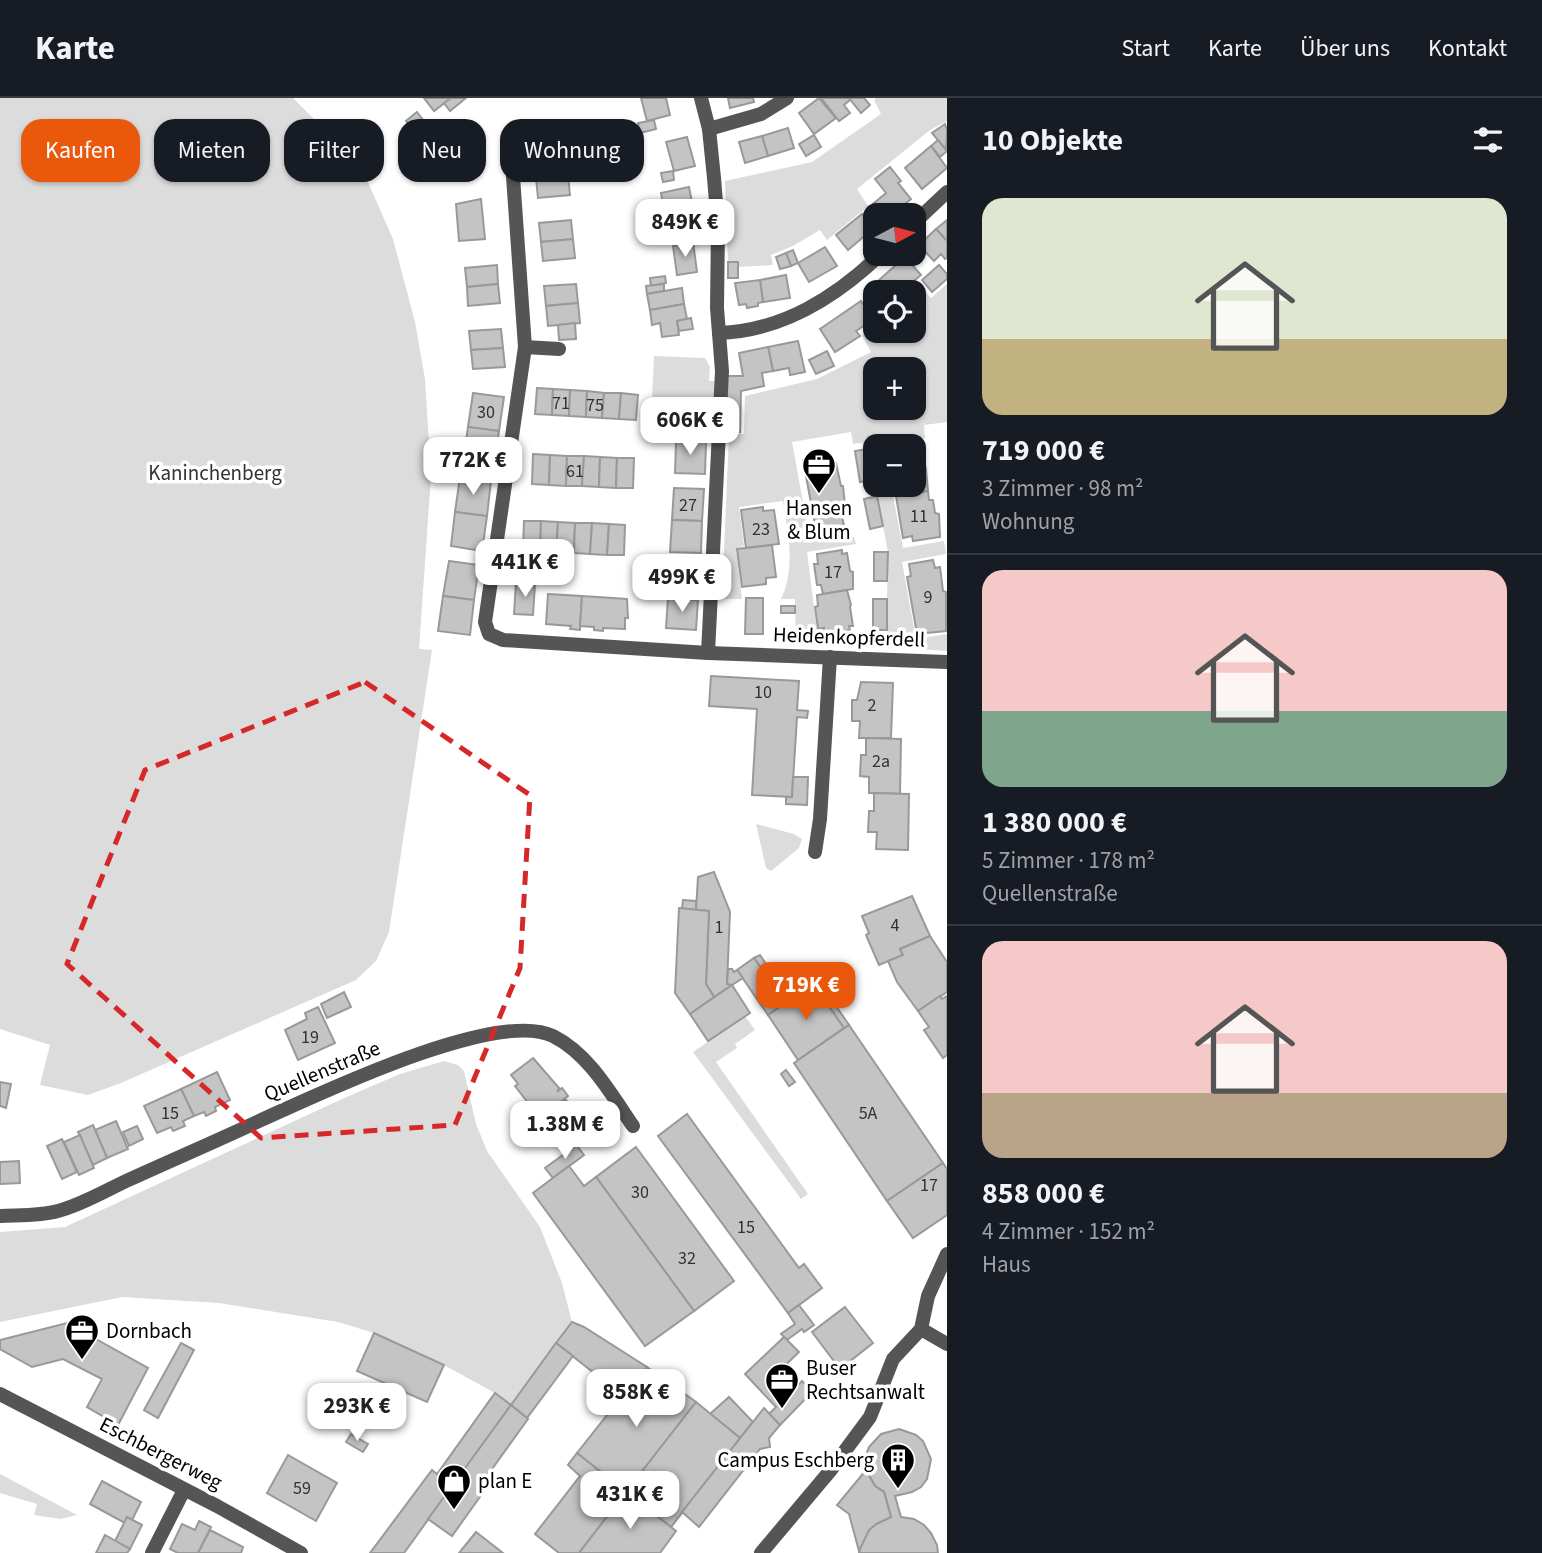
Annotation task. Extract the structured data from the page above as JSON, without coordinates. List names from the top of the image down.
{
  "streets": {
    "street": ["Heidenkopferdell", "Quellenstraße", "Eschbergerweg"]
  },
  "parks": ["Kaninchenberg"],
  "places": {
    "office": ["Hansen & Blum", "Dornbach", "Buser Rechtsanwalt"],
    "building": ["Campus Eschberg"],
    "shop": ["plan E"]
  },
  "house_numbers": [
    "71",
    "75",
    "30",
    "61",
    "27",
    "11",
    "23",
    "17",
    "9",
    "10",
    "2",
    "2a",
    "4",
    "1",
    "19",
    "15",
    "5A",
    "17",
    "30",
    "15",
    "32",
    "59"
  ],
  "north": "right",
  "page": {
    "header": "Karte",
    "nav": [
      "Start",
      "Karte",
      "Über uns",
      "Kontakt"
    ],
    "heading": "10 Objekte",
    "chip": [
      "Kaufen",
      "Mieten",
      "Filter",
      "Neu",
      "Wohnung"
    ],
    "list": [
      {
        "name": "719 000 €",
        "note": "3 Zimmer · 98 m² · Wohnung"
      },
      {
        "name": "1 380 000 €",
        "note": "5 Zimmer · 178 m² · Quellenstraße"
      },
      {
        "name": "858 000 €",
        "note": "4 Zimmer · 152 m² · Haus"
      }
    ],
    "price": [
      "849K €",
      "606K €",
      "772K €",
      "441K €",
      "499K €",
      "719K €",
      "1.38M €",
      "858K €",
      "293K €",
      "431K €"
    ],
    "map_buttons": ["+", "−"]
  }
}
